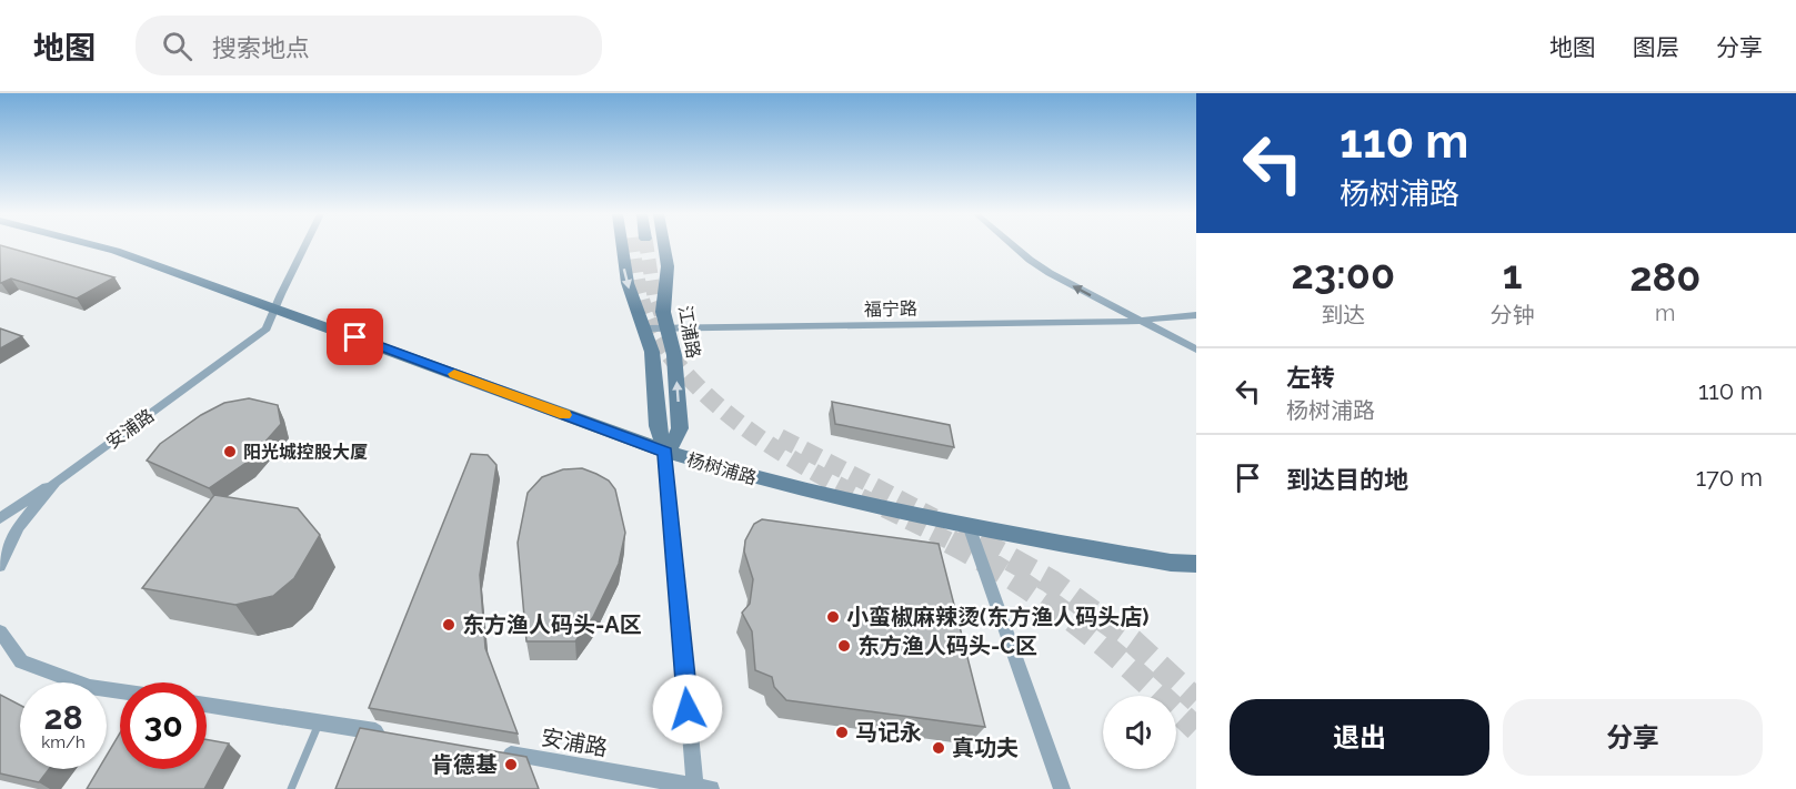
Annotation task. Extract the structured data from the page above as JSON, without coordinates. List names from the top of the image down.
{
  "streets": {
    "main road": ["江浦路", "杨树浦路"],
    "street": ["福宁路", "安浦路"]
  },
  "crossings": [
    ["福宁路", "江浦路"],
    ["江浦路", "杨树浦路"],
    ["安浦路", "杨树浦路"]
  ],
  "places": [
    "阳光城控股大厦",
    "小蛮椒麻辣烫(东方渔人码头店)",
    "东方渔人码头-A区",
    "东方渔人码头-C区",
    "马记永",
    "真功夫",
    "肯德基"
  ],
  "page": {
    "header": "地图",
    "search": "搜索地点",
    "nav": ["地图", "图层", "分享"],
    "turn": ["110 m", "杨树浦路"],
    "eta": [
      "23:00",
      "到达",
      "1",
      "分钟",
      "280",
      "m"
    ],
    "list": [
      {
        "name": "左转",
        "note": "杨树浦路",
        "value": "110 m"
      },
      {
        "name": "到达目的地",
        "value": "170 m"
      }
    ],
    "speed": "28 km/h",
    "limit": "30",
    "buttons": ["退出", "分享"]
  }
}
